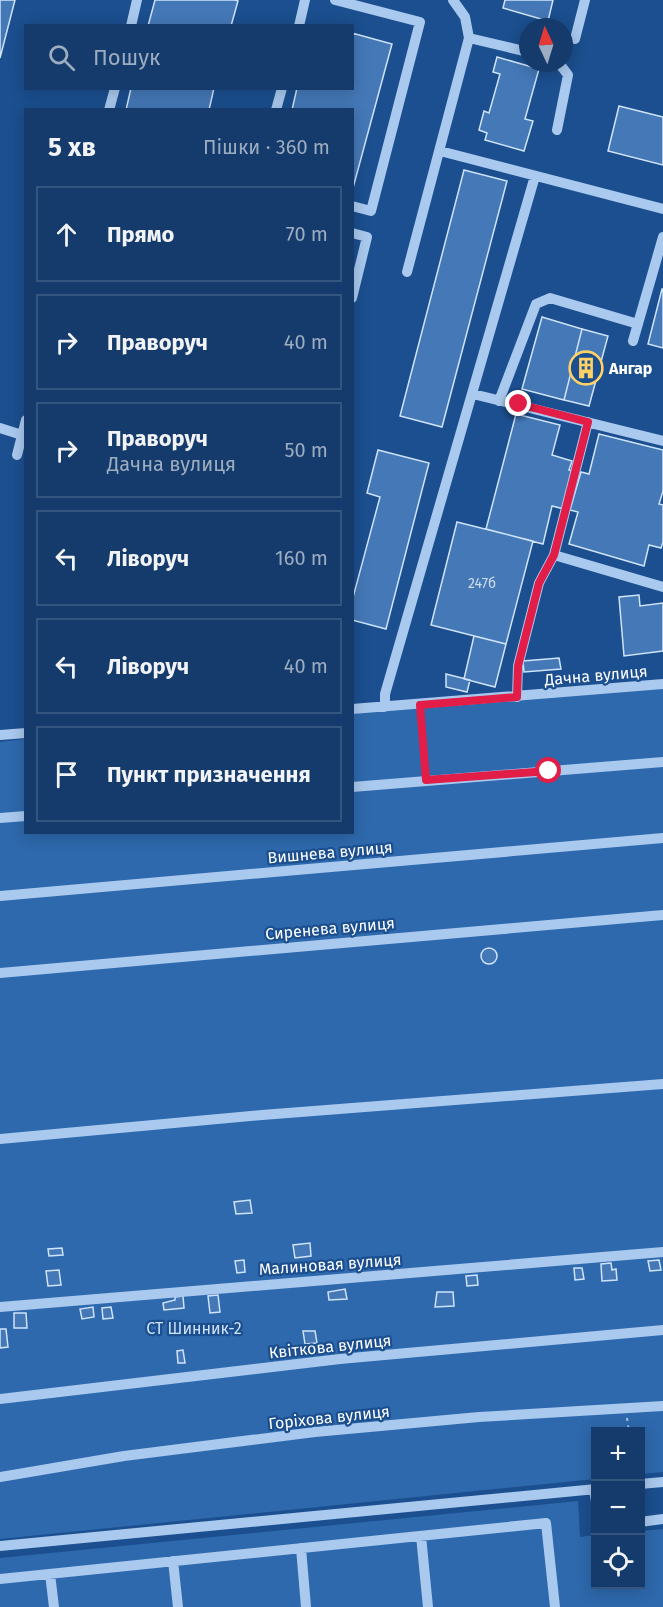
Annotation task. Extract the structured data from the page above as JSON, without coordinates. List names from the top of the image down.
{
  "streets": {
    "street": [
      "Дачна вулиця",
      "Вишнева вулиця",
      "Сиренева вулиця",
      "Малиновая вулиця",
      "Квіткова вулиця",
      "Горіхова вулиця"
    ]
  },
  "parks": ["СТ Шинник-2"],
  "places": {
    "building": ["Ангар"]
  },
  "house_numbers": ["247б"],
  "north": "top",
  "page": {
    "search": "Пошук",
    "heading": ["5 хв", "Пішки · 360 m"],
    "list": [
      ["Прямо", "70 m"],
      ["Праворуч", "40 m"],
      ["Праворуч", "Дачна вулиця", "50 m"],
      ["Ліворуч", "160 m"],
      ["Ліворуч", "40 m"],
      "Пункт призначення"
    ],
    "map_buttons": ["+", "−"]
  }
}
